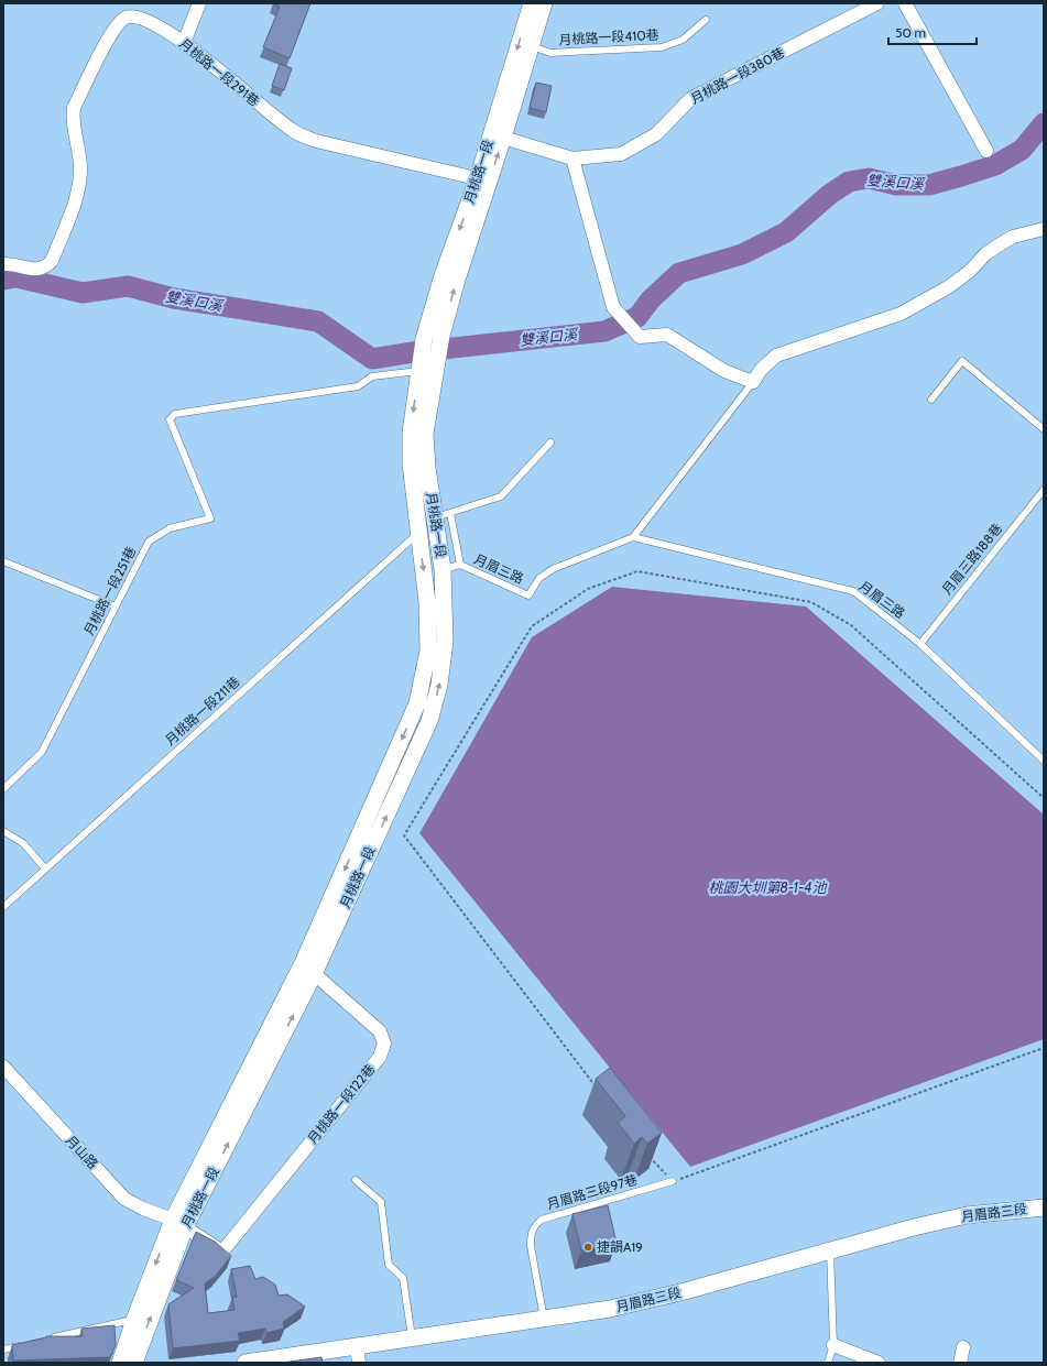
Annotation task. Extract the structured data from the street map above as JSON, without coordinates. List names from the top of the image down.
{
  "streets": {
    "street": [
      "月桃路一段291巷",
      "月桃路一段380巷",
      "月桃路一段",
      "月桃路一段122巷",
      "月山路",
      "月眉路三段"
    ],
    "lane": [
      "月桃路一段410巷",
      "月眉三路188巷",
      "月眉三路",
      "月桃路一段251巷",
      "月桃路一段211巷",
      "月眉路三段97巷"
    ]
  },
  "crossings": [
    ["月桃路一段410巷", "月桃路一段"],
    ["月桃路一段291巷", "月桃路一段"],
    ["月桃路一段380巷", "月桃路一段"],
    ["月桃路一段", "月眉三路"],
    ["月桃路一段", "月桃路一段251巷"],
    ["月桃路一段", "月桃路一段211巷"],
    ["月桃路一段", "月桃路一段122巷"],
    ["月桃路一段", "月山路"],
    ["月眉三路188巷", "月眉三路"],
    ["月桃路一段122巷", "月山路"],
    ["月眉路三段97巷", "月眉路三段"]
  ],
  "water": ["雙溪口溪", "桃園大圳第8-1-4池"],
  "places": ["捷韻A19"],
  "scale_bar": "50 m"
}
